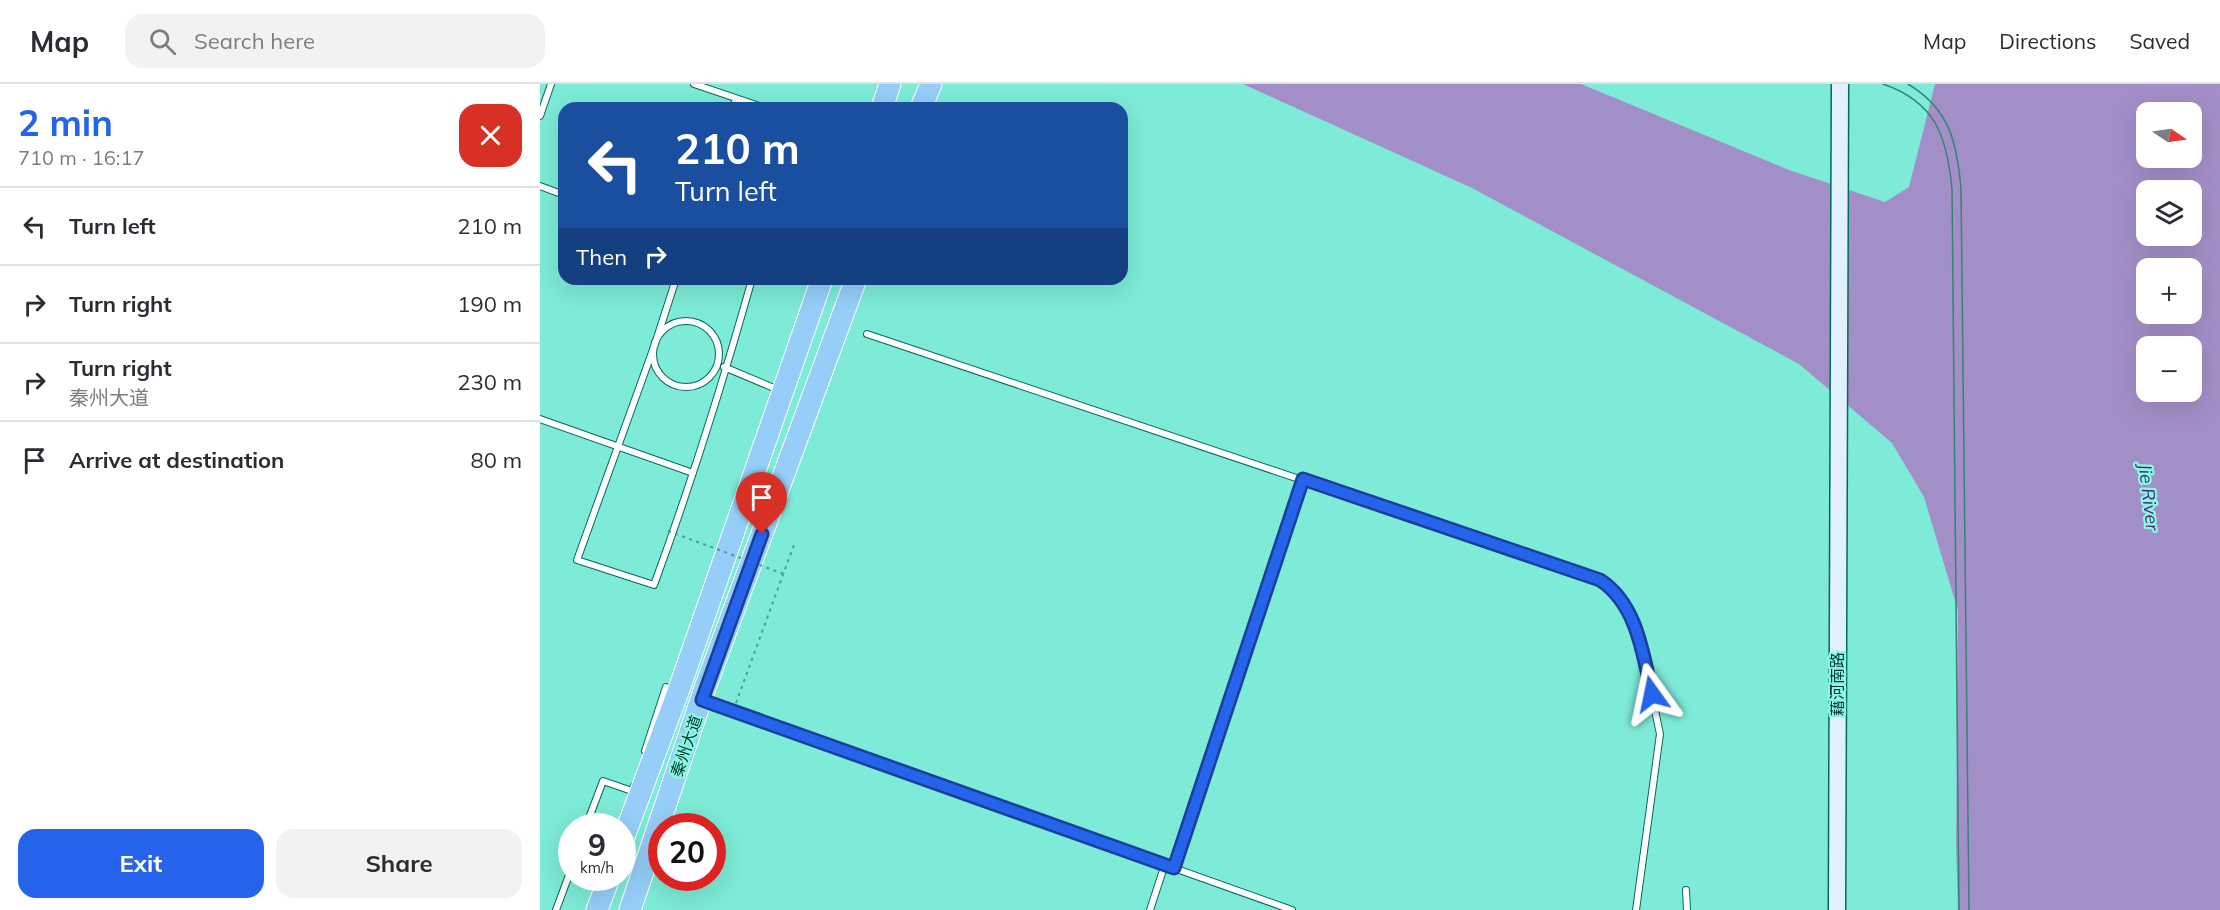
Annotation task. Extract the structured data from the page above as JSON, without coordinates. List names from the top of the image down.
{
  "streets": {
    "highway": ["秦州大道"],
    "main road": ["藉河南路"]
  },
  "water": ["Jie River"],
  "north": "right",
  "page": {
    "header": "Map",
    "search": "Search here",
    "nav": ["Map", "Directions", "Saved"],
    "heading": ["2 min", "710 m · 16:17"],
    "map_buttons": ["+", "−"],
    "turn": ["210 m", "Turn left"],
    "list": [
      {
        "name": "Turn left",
        "value": "210 m"
      },
      {
        "name": "Turn right",
        "value": "190 m"
      },
      {
        "name": "Turn right",
        "note": "秦州大道",
        "value": "230 m"
      },
      {
        "name": "Arrive at destination",
        "value": "80 m"
      }
    ],
    "then": "Then",
    "speed": "9 km/h",
    "limit": "20",
    "buttons": ["Exit", "Share"]
  }
}
